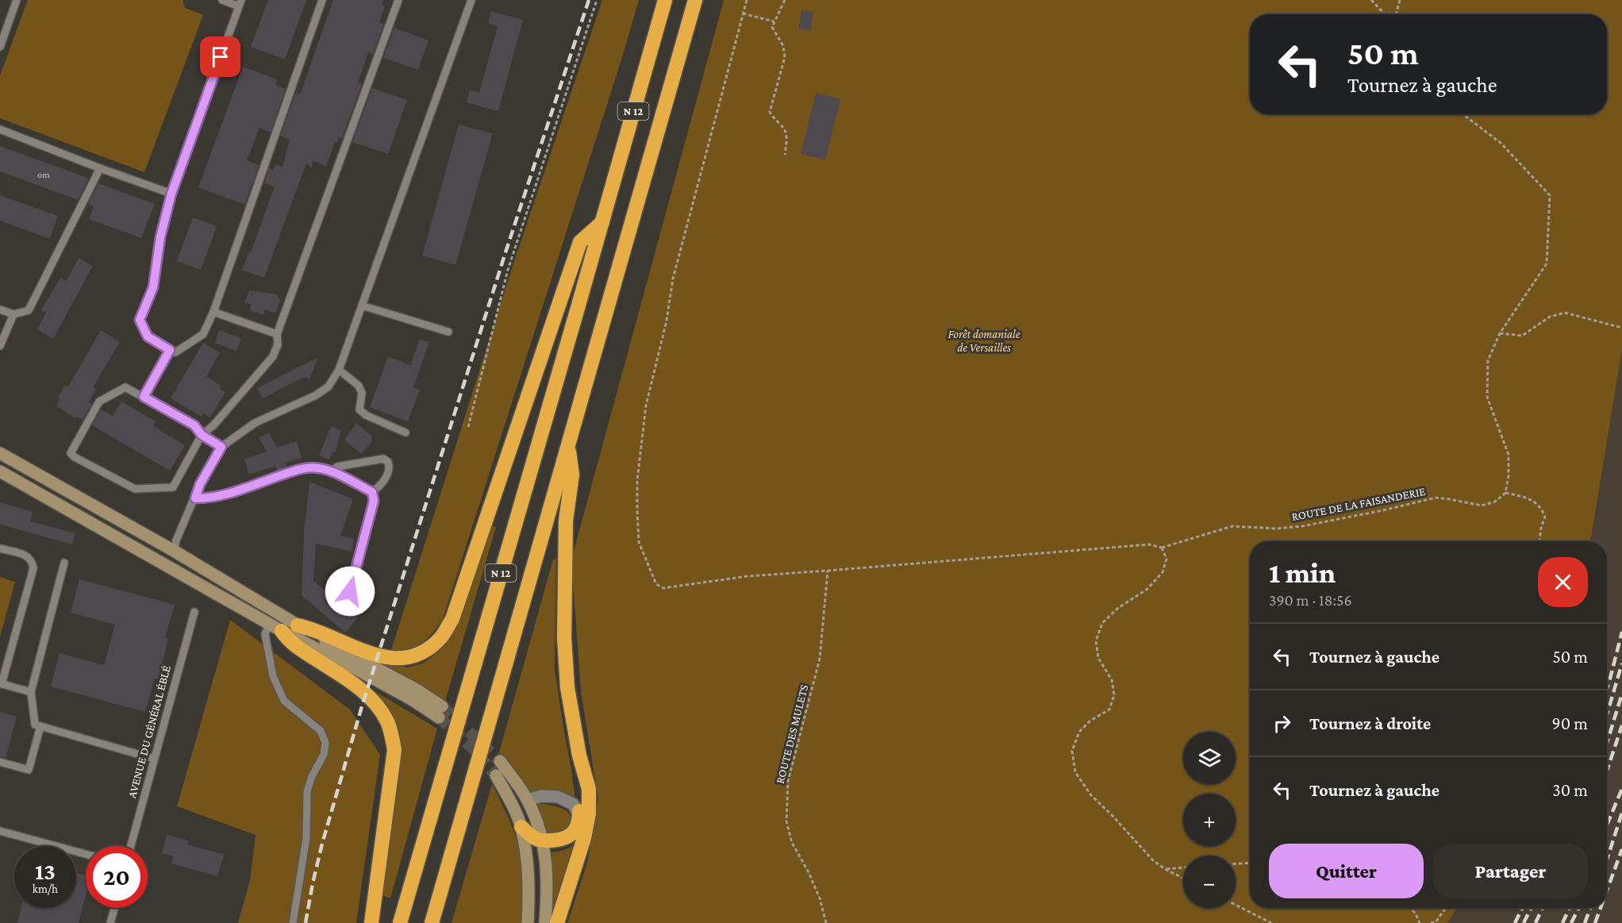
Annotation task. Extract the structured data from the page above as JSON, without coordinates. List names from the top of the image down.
{
  "streets": {
    "highway": ["N 12"],
    "lane": ["AVENUE DU GÉNÉRAL ÉBLÉ"],
    "path": ["ROUTE DE LA FAISANDERIE", "ROUTE DES MULETS"]
  },
  "parks": ["Forêt domaniale de Versailles"],
  "house_numbers": ["om"],
  "page": {
    "turn": ["50 m", "Tournez à gauche"],
    "heading": ["1 min", "390 m · 18:56"],
    "list": [
      {
        "name": "Tournez à gauche",
        "value": "50 m"
      },
      {
        "name": "Tournez à droite",
        "value": "90 m"
      },
      {
        "name": "Tournez à gauche",
        "value": "30 m"
      }
    ],
    "map_buttons": ["+", "−"],
    "buttons": ["Quitter", "Partager"],
    "speed": "13 km/h",
    "limit": "20"
  }
}
